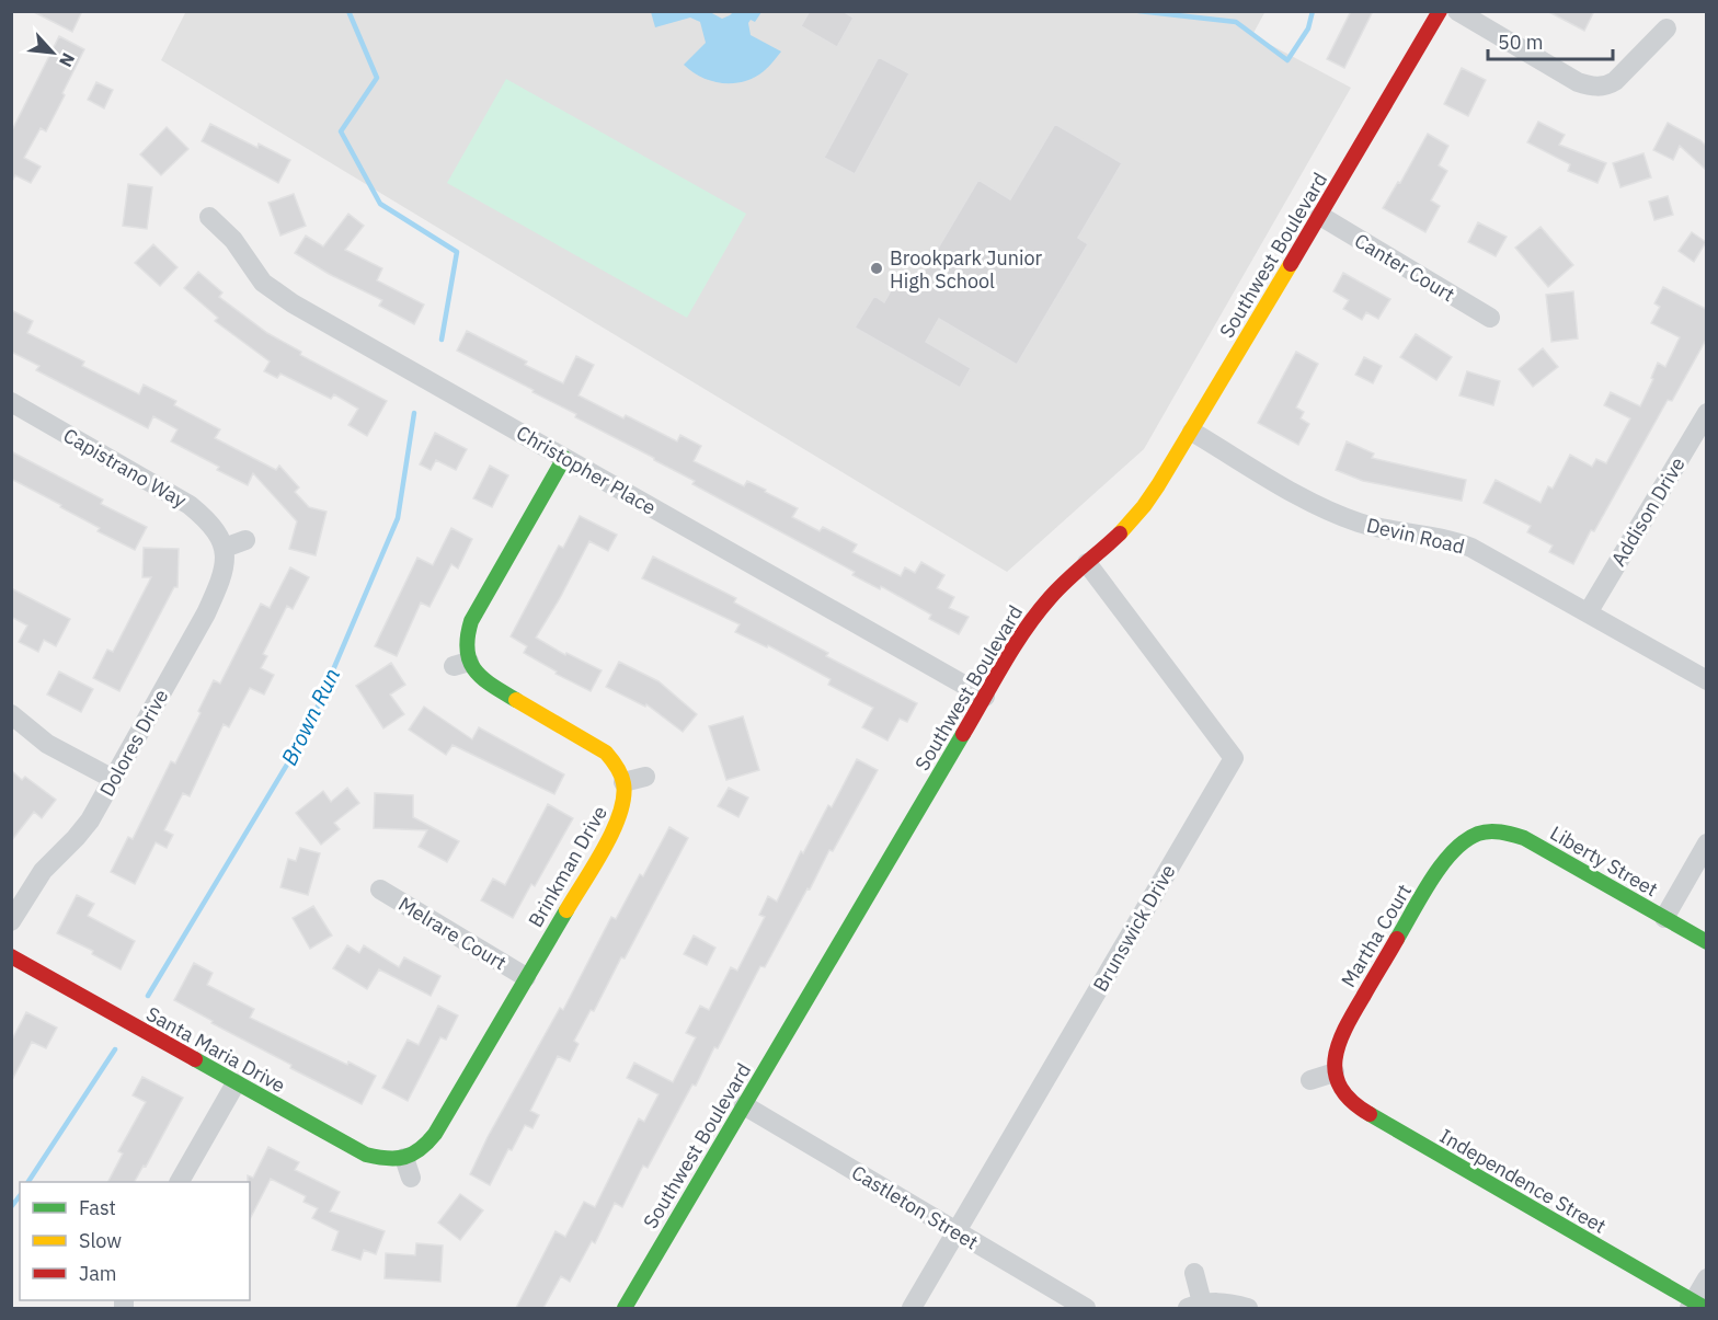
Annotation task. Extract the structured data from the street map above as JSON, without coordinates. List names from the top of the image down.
{
  "streets": {
    "street": [
      "Southwest Boulevard",
      "Canter Court",
      "Capistrano Way",
      "Christopher Place",
      "Addison Drive",
      "Devin Road",
      "Dolores Drive",
      "Liberty Street",
      "Brinkman Drive",
      "Brunswick Drive",
      "Melrare Court",
      "Martha Court",
      "Santa Maria Drive",
      "Independence Street",
      "Castleton Street"
    ]
  },
  "crossings": [
    ["Southwest Boulevard", "Canter Court"],
    ["Southwest Boulevard", "Christopher Place"],
    ["Southwest Boulevard", "Devin Road"],
    ["Southwest Boulevard", "Brunswick Drive"],
    ["Southwest Boulevard", "Castleton Street"],
    ["Capistrano Way", "Dolores Drive"],
    ["Addison Drive", "Devin Road"],
    ["Liberty Street", "Martha Court"],
    ["Brinkman Drive", "Melrare Court"],
    ["Brinkman Drive", "Santa Maria Drive"],
    ["Brunswick Drive", "Castleton Street"],
    ["Martha Court", "Independence Street"]
  ],
  "water": ["Brown Run"],
  "places": ["Brookpark Junior High School"],
  "legend": ["Fast", "Slow", "Jam"],
  "scale_bar": "50 m",
  "north": "bottom right"
}
